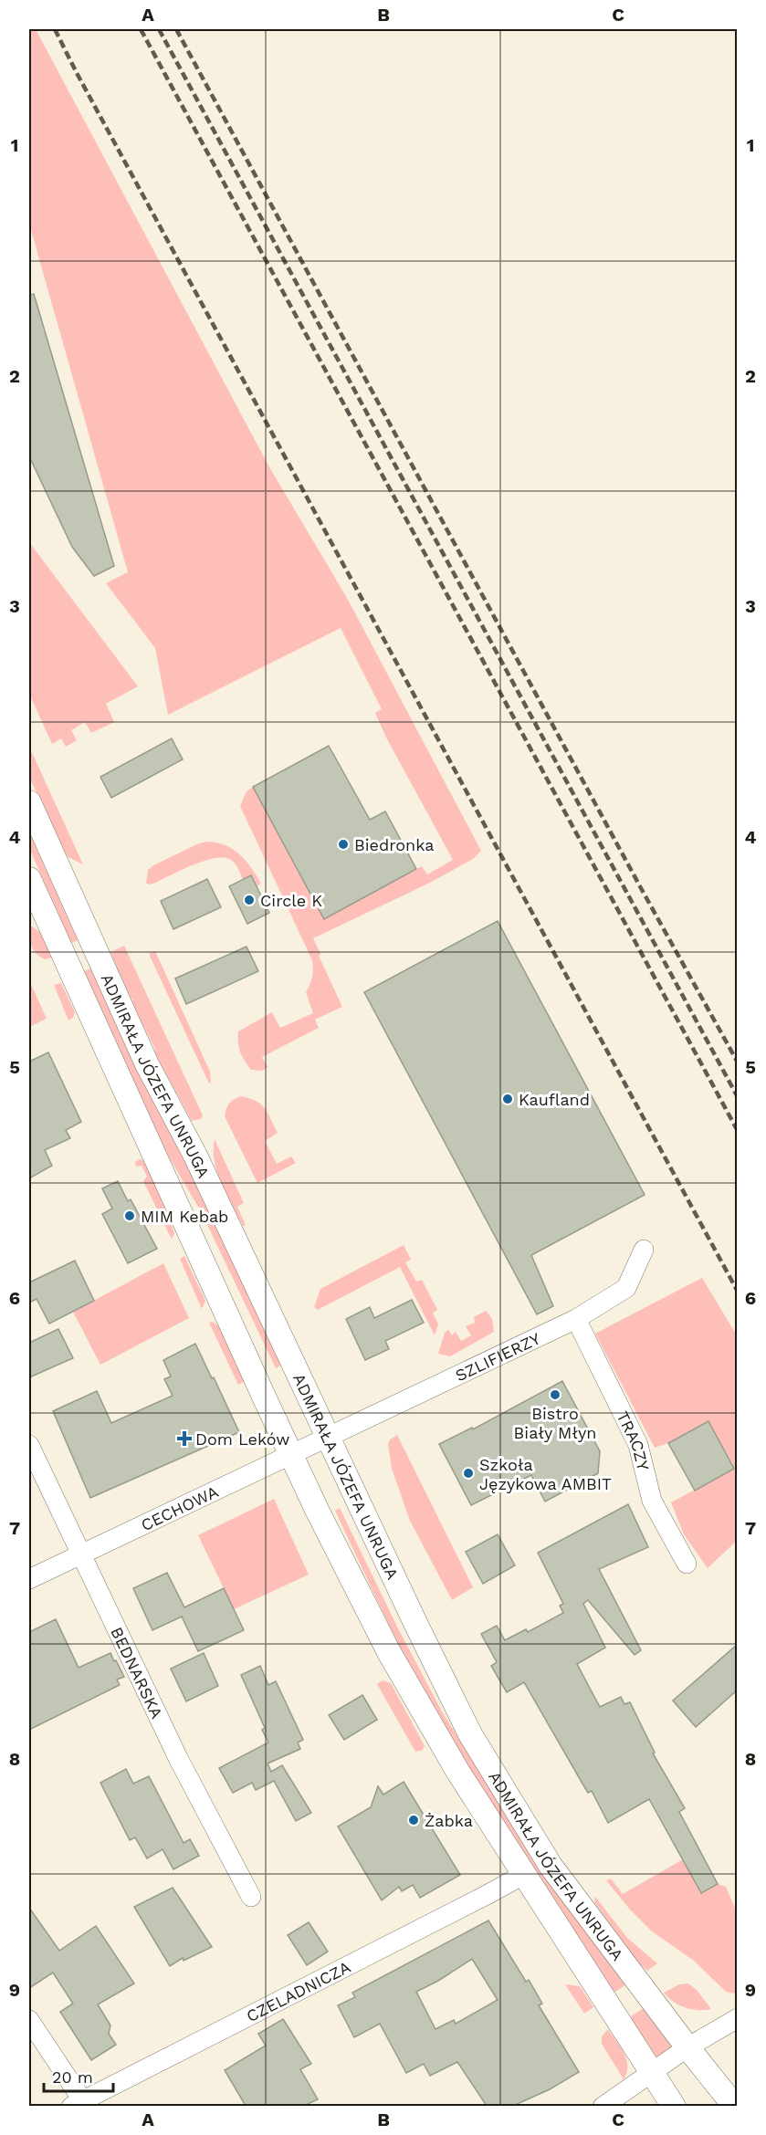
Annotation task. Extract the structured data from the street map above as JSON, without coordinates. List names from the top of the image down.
{
  "streets": {
    "street": [
      "ADMIRAŁA JÓZEFA UNRUGA",
      "SZLIFIERZY",
      "TRACZY",
      "CECHOWA",
      "BEDNARSKA",
      "CZELADNICZA"
    ]
  },
  "crossings": [
    ["ADMIRAŁA JÓZEFA UNRUGA", "SZLIFIERZY"],
    ["ADMIRAŁA JÓZEFA UNRUGA", "CECHOWA"],
    ["ADMIRAŁA JÓZEFA UNRUGA", "CZELADNICZA"],
    ["SZLIFIERZY", "TRACZY"],
    ["SZLIFIERZY", "CECHOWA"],
    ["CECHOWA", "BEDNARSKA"]
  ],
  "places": {
    "other": [
      "Biedronka",
      "Circle K",
      "Kaufland",
      "MIM Kebab",
      "Bistro Biały Młyn",
      "Szkoła Językowa AMBIT",
      "Żabka"
    ],
    "health": ["Dom Leków"]
  },
  "scale_bar": "20 m",
  "grid": {
    "columns": ["A", "B", "C"],
    "rows": [
      "1",
      "2",
      "3",
      "4",
      "5",
      "6",
      "7",
      "8",
      "9"
    ]
  }
}
